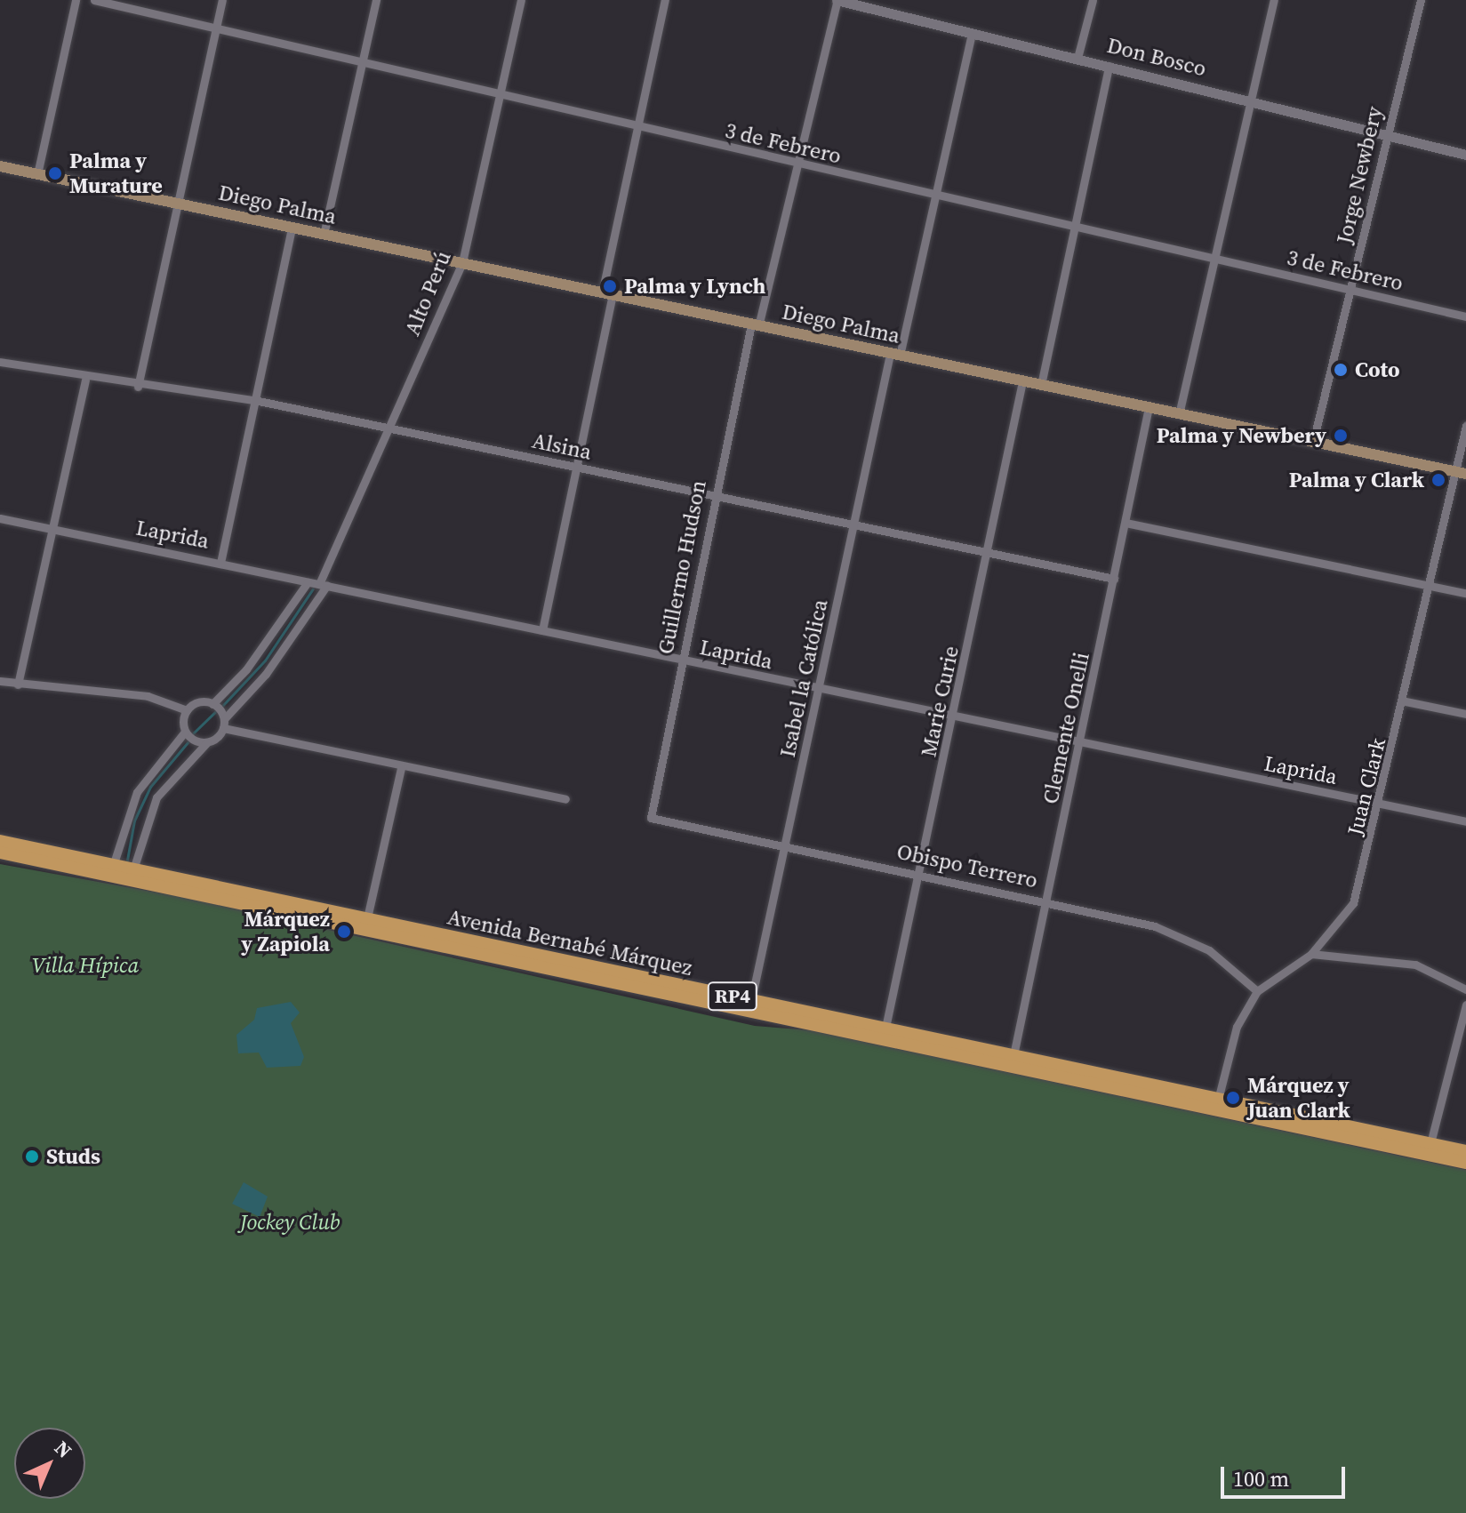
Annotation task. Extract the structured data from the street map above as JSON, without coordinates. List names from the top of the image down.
{
  "streets": {
    "main road": ["Diego Palma", "Avenida Bernabé Márquez", "RP4"],
    "street": [
      "Don Bosco",
      "3 de Febrero",
      "Jorge Newbery",
      "Alto Perú",
      "Alsina",
      "Laprida",
      "Guillermo Hudson",
      "Isabel la Católica",
      "Marie Curie",
      "Clemente Onelli",
      "Juan Clark",
      "Obispo Terrero"
    ]
  },
  "crossings": [
    ["Don Bosco", "Jorge Newbery"],
    ["Don Bosco", "Guillermo Hudson"],
    ["Don Bosco", "Isabel la Católica"],
    ["3 de Febrero", "Jorge Newbery"],
    ["3 de Febrero", "Alto Perú"],
    ["3 de Febrero", "Guillermo Hudson"],
    ["3 de Febrero", "Isabel la Católica"],
    ["Jorge Newbery", "Diego Palma"],
    ["Diego Palma", "Alto Perú"],
    ["Diego Palma", "Guillermo Hudson"],
    ["Diego Palma", "Isabel la Católica"],
    ["Diego Palma", "Marie Curie"],
    ["Diego Palma", "Clemente Onelli"],
    ["Diego Palma", "Juan Clark"],
    ["Alto Perú", "Alsina"],
    ["Alto Perú", "Laprida"],
    ["Alsina", "Guillermo Hudson"],
    ["Alsina", "Isabel la Católica"],
    ["Alsina", "Marie Curie"],
    ["Alsina", "Clemente Onelli"],
    ["Laprida", "Guillermo Hudson"],
    ["Laprida", "Isabel la Católica"],
    ["Laprida", "Marie Curie"],
    ["Laprida", "Clemente Onelli"],
    ["Laprida", "Juan Clark"],
    ["Guillermo Hudson", "Obispo Terrero"],
    ["Isabel la Católica", "Obispo Terrero"],
    ["Isabel la Católica", "Avenida Bernabé Márquez"],
    ["Marie Curie", "Obispo Terrero"],
    ["Marie Curie", "Avenida Bernabé Márquez"],
    ["Clemente Onelli", "Obispo Terrero"],
    ["Clemente Onelli", "Avenida Bernabé Márquez"],
    ["Juan Clark", "Obispo Terrero"],
    ["Juan Clark", "Avenida Bernabé Márquez"]
  ],
  "parks": ["Villa Hípica", "Jockey Club"],
  "places": [
    "Palma y Murature",
    "Palma y Lynch",
    "Coto",
    "Palma y Newbery",
    "Palma y Clark",
    "Márquez y Zapiola",
    "Márquez y Juan Clark",
    "Studs"
  ],
  "scale_bar": "100 m",
  "north": "top right"
}
